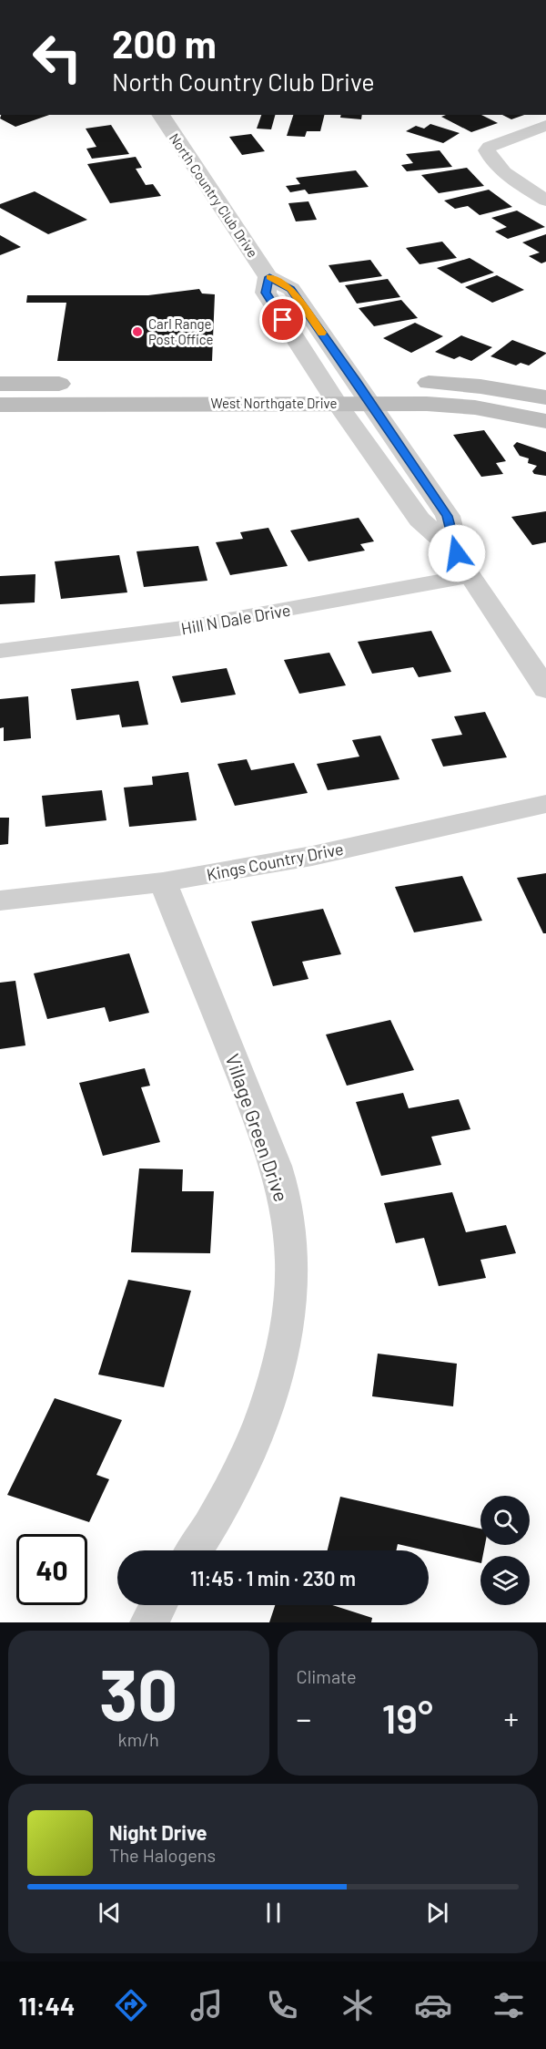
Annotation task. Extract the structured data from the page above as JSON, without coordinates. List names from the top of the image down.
{
  "streets": {
    "main road": ["West Northgate Drive"],
    "street": [
      "North Country Club Drive",
      "Hill N Dale Drive",
      "Kings Country Drive",
      "Village Green Drive"
    ]
  },
  "crossings": [
    ["North Country Club Drive", "West Northgate Drive"],
    ["North Country Club Drive", "Hill N Dale Drive"],
    ["Kings Country Drive", "Village Green Drive"]
  ],
  "places": ["Carl Range Post Office"],
  "page": {
    "turn": ["200 m", "North Country Club Drive"],
    "limit": "40",
    "trip": "11:45 · 1 min · 230 m",
    "tile": [
      ["30", "km/h"],
      "Climate"
    ],
    "heat": ["−", "19°", "+"],
    "song": ["Night Drive", "The Halogens"],
    "tabs": "11:44"
  }
}
